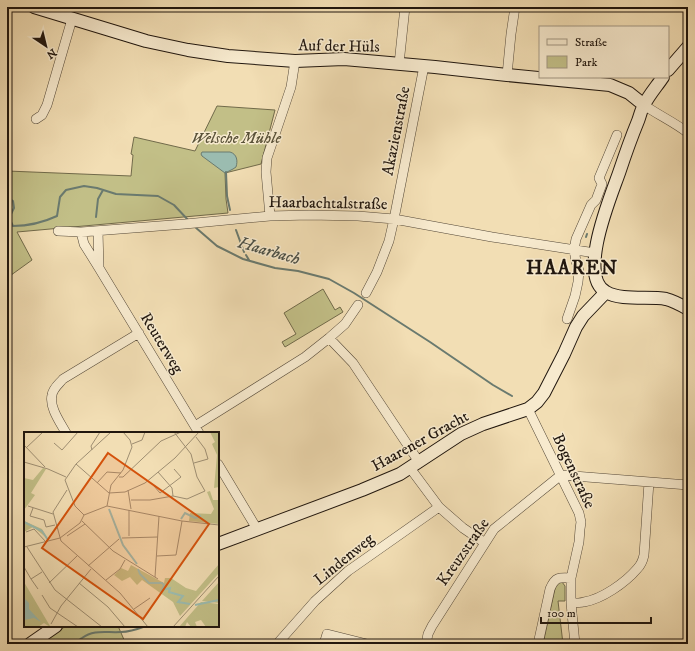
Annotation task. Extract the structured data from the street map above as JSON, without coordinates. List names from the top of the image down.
{
  "streets": {
    "main road": ["Auf der Hüls", "Haarener Gracht"],
    "street": [
      "Akazienstraße",
      "Haarbachtalstraße",
      "Reuterweg",
      "Bogenstraße",
      "Kreuzstraße",
      "Lindenweg"
    ]
  },
  "crossings": [
    ["Auf der Hüls", "Akazienstraße"],
    ["Akazienstraße", "Haarbachtalstraße"],
    ["Haarbachtalstraße", "Reuterweg"],
    ["Haarener Gracht", "Bogenstraße"],
    ["Bogenstraße", "Kreuzstraße"]
  ],
  "districts": ["HAAREN"],
  "water": ["Haarbach"],
  "parks": ["Welsche Mühle"],
  "legend": ["Straße", "Park"],
  "scale_bar": "100 m",
  "north": "bottom right"
}
